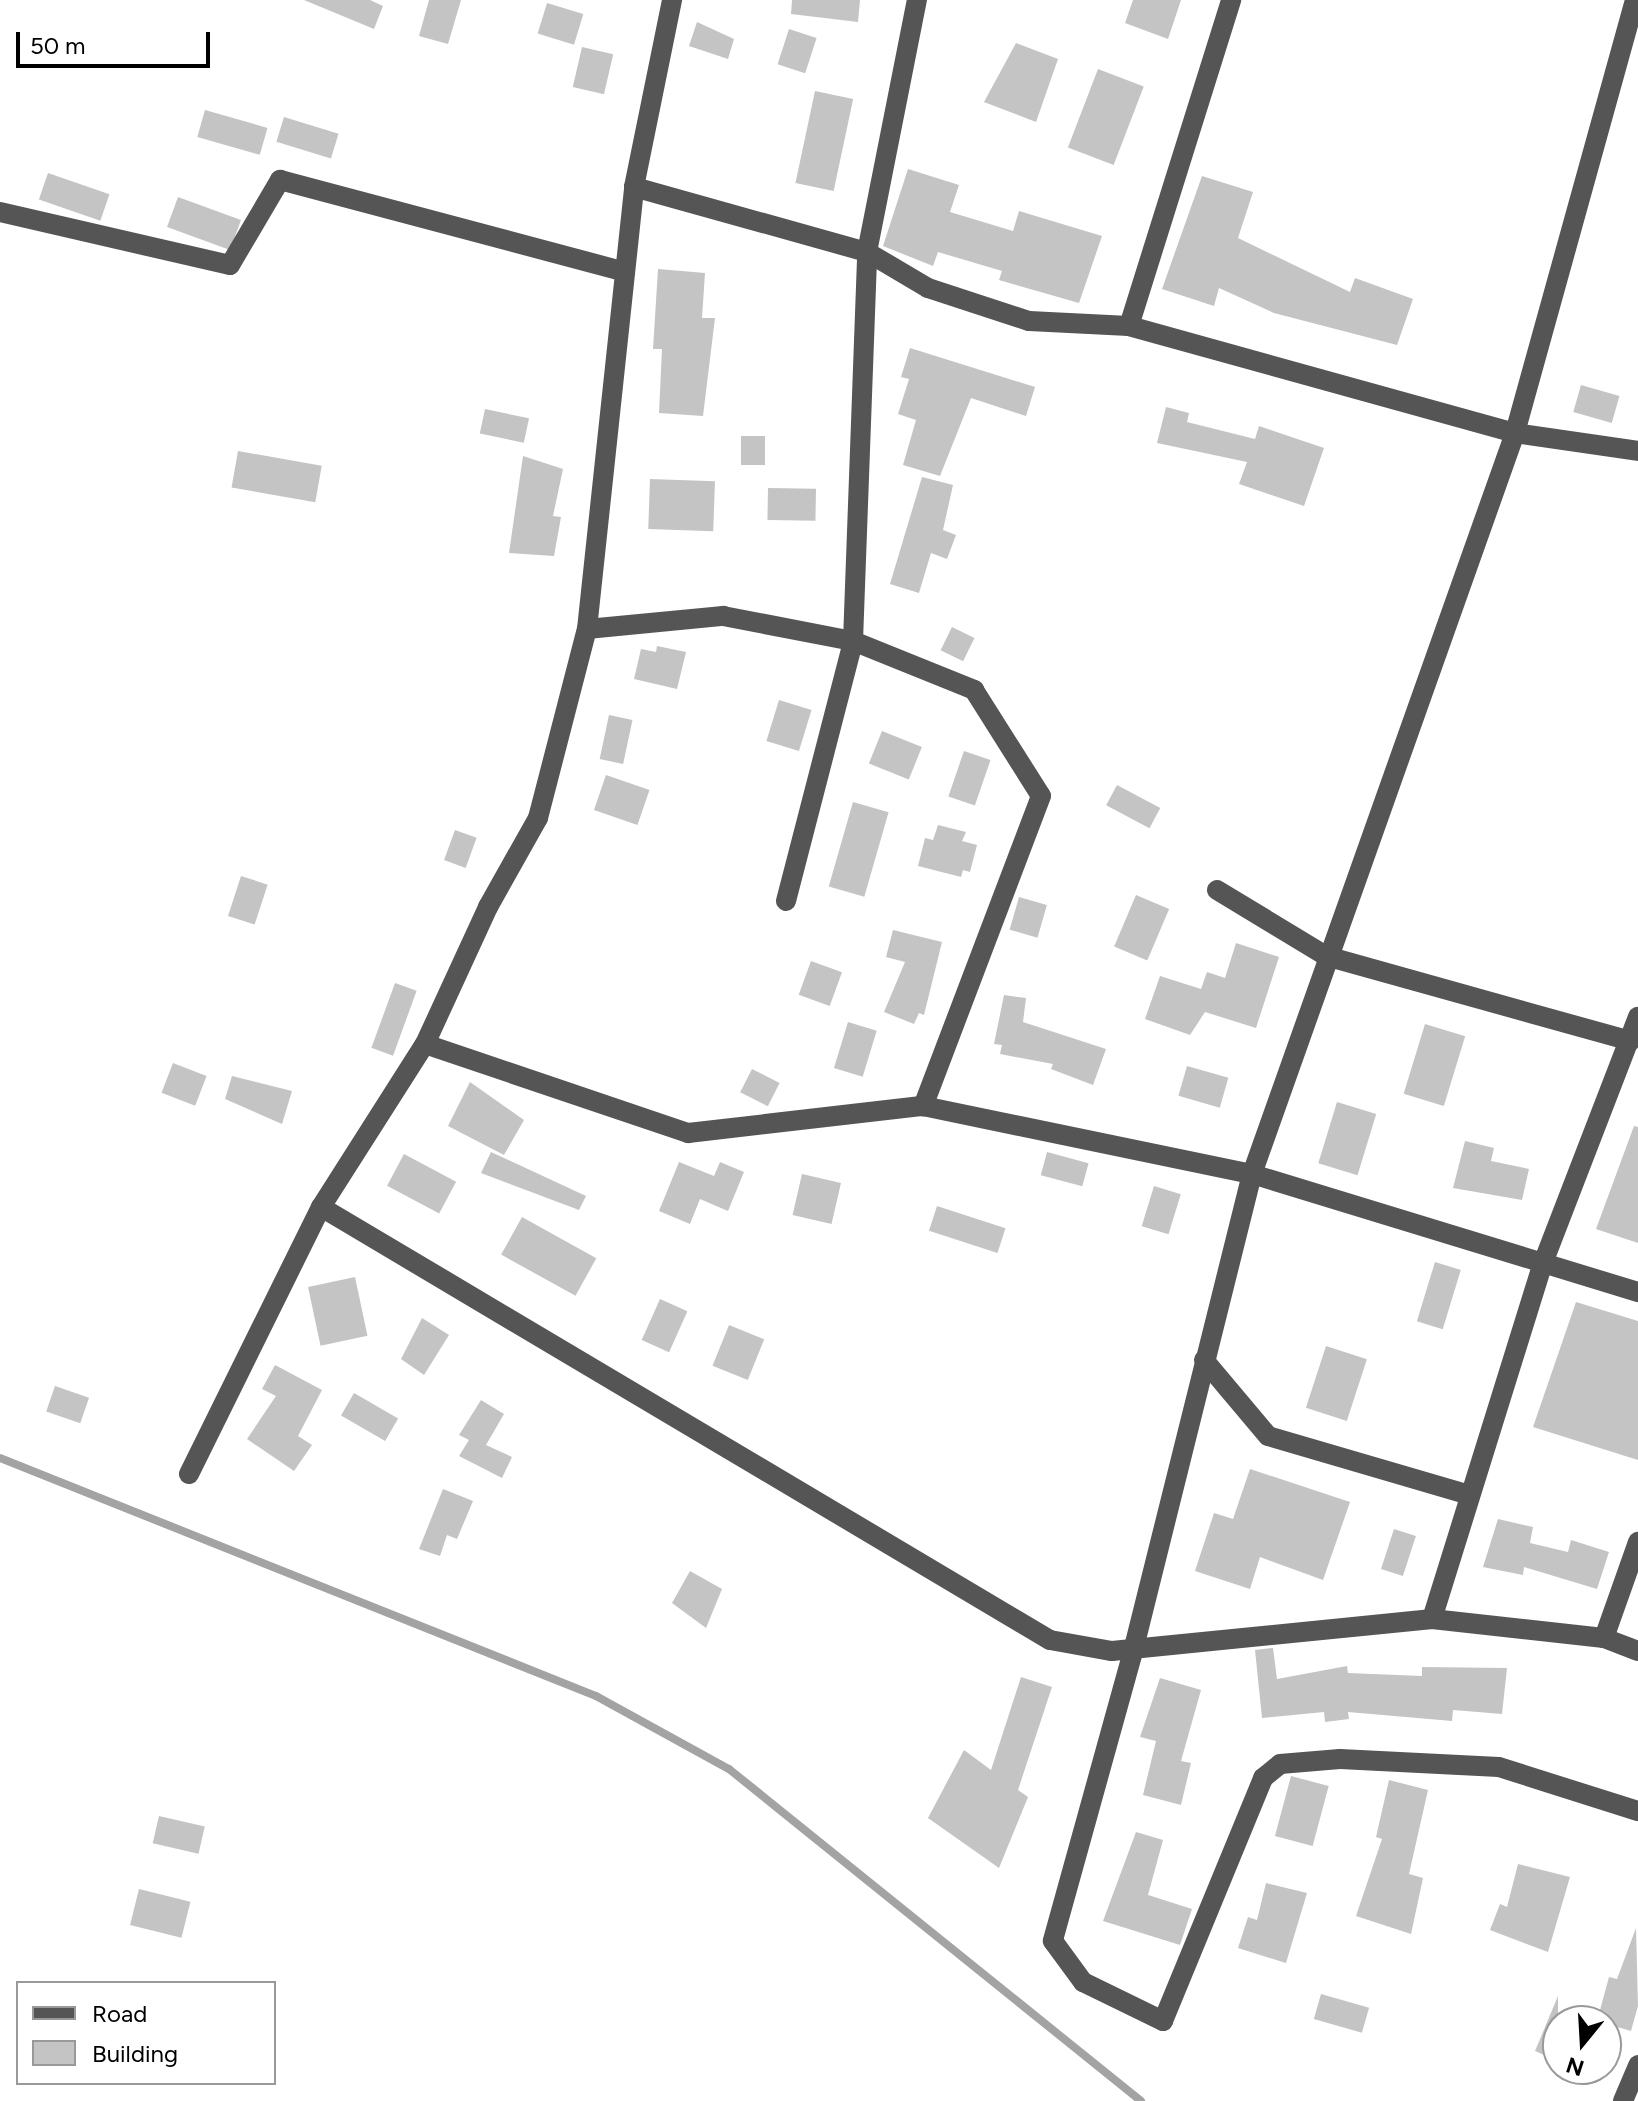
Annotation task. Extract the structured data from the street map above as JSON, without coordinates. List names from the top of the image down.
{
  "legend": ["Road", "Building"],
  "scale_bar": "50 m",
  "north": "bottom"
}
